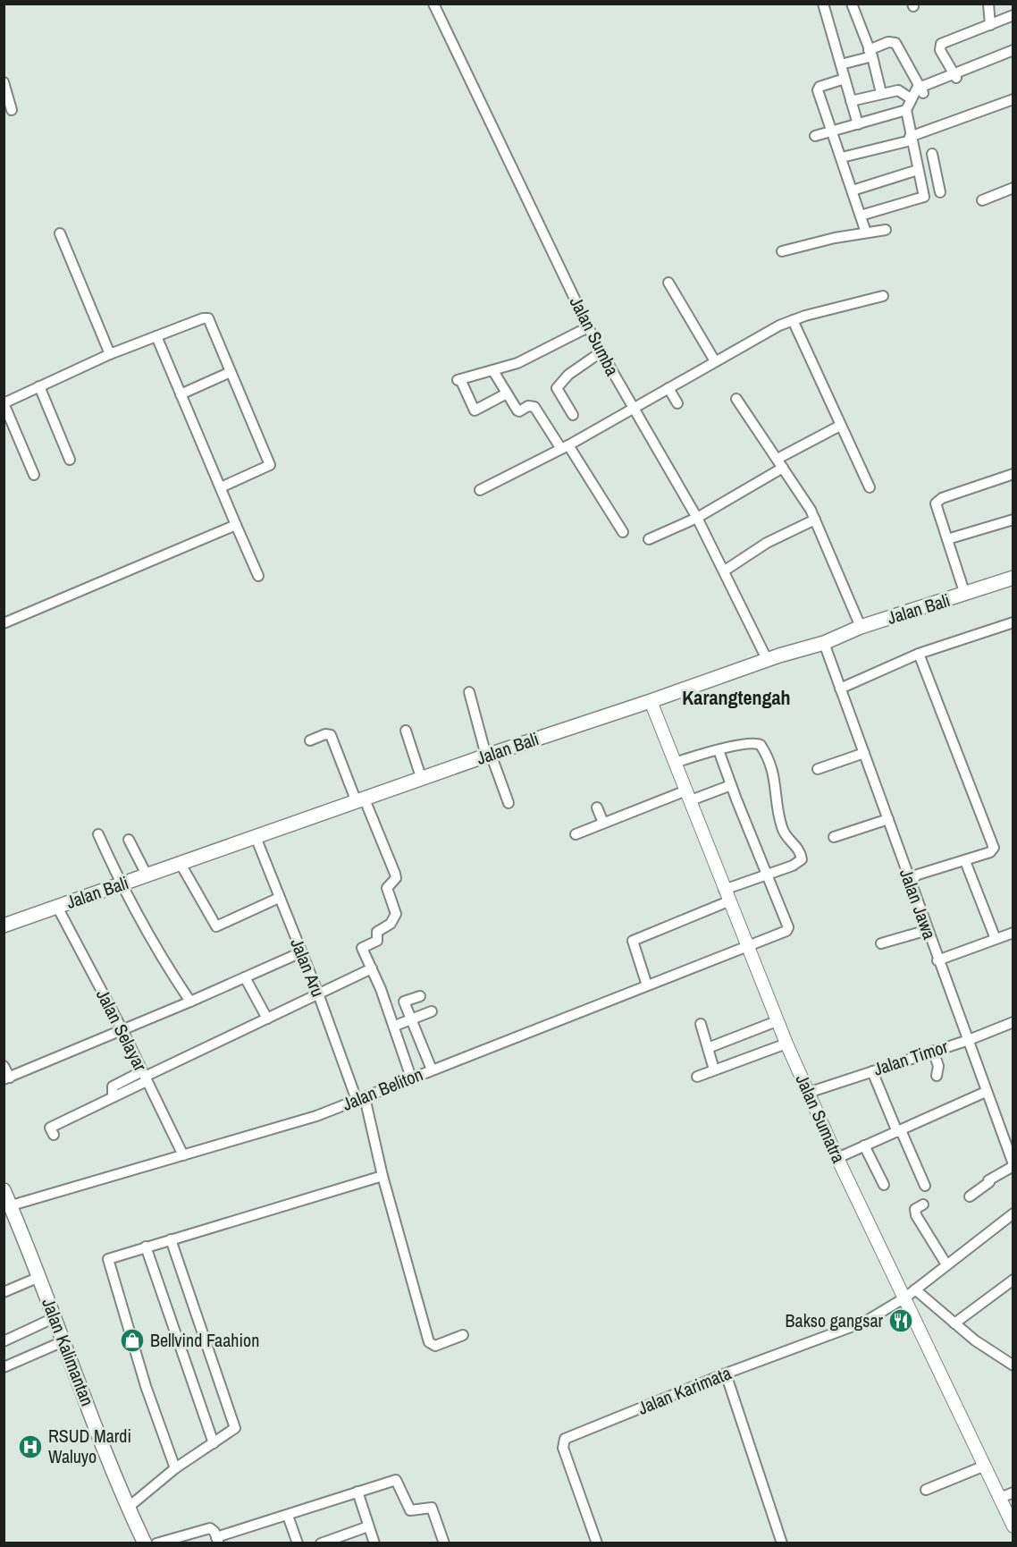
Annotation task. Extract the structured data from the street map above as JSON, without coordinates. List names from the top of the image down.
{
  "streets": {
    "highway": ["Jalan Bali", "Jalan Kalimantan"],
    "main road": ["Jalan Sumatra"],
    "street": [
      "Jalan Sumba",
      "Jalan Jawa",
      "Jalan Aru",
      "Jalan Selayar",
      "Jalan Timor",
      "Jalan Beliton",
      "Jalan Karimata"
    ]
  },
  "crossings": [
    ["Jalan Sumba", "Jalan Bali"],
    ["Jalan Bali", "Jalan Jawa"],
    ["Jalan Bali", "Jalan Aru"],
    ["Jalan Bali", "Jalan Selayar"],
    ["Jalan Bali", "Jalan Sumatra"],
    ["Jalan Jawa", "Jalan Timor"],
    ["Jalan Aru", "Jalan Beliton"],
    ["Jalan Selayar", "Jalan Beliton"],
    ["Jalan Timor", "Jalan Sumatra"],
    ["Jalan Beliton", "Jalan Sumatra"],
    ["Jalan Beliton", "Jalan Kalimantan"],
    ["Jalan Sumatra", "Jalan Karimata"]
  ],
  "districts": ["Karangtengah"],
  "places": {
    "restaurant": ["Bakso gangsar"],
    "shop": ["Bellvind Faahion"],
    "hospital": ["RSUD Mardi Waluyo"]
  }
}
